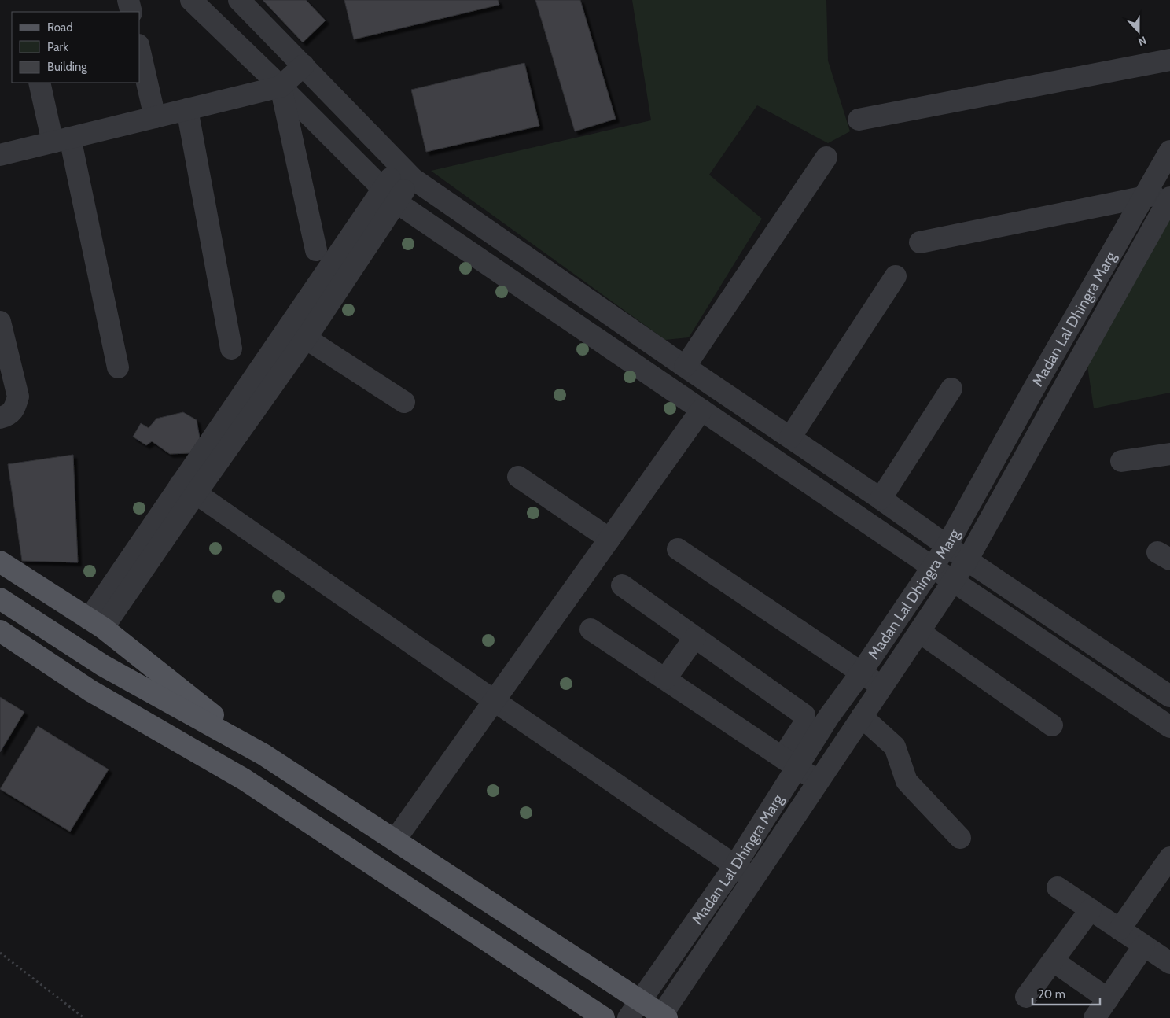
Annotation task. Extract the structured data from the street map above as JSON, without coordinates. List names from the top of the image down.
{
  "streets": {
    "street": ["Madan Lal Dhingra Marg"]
  },
  "legend": ["Road", "Park", "Building"],
  "scale_bar": "20 m",
  "north": "bottom"
}
